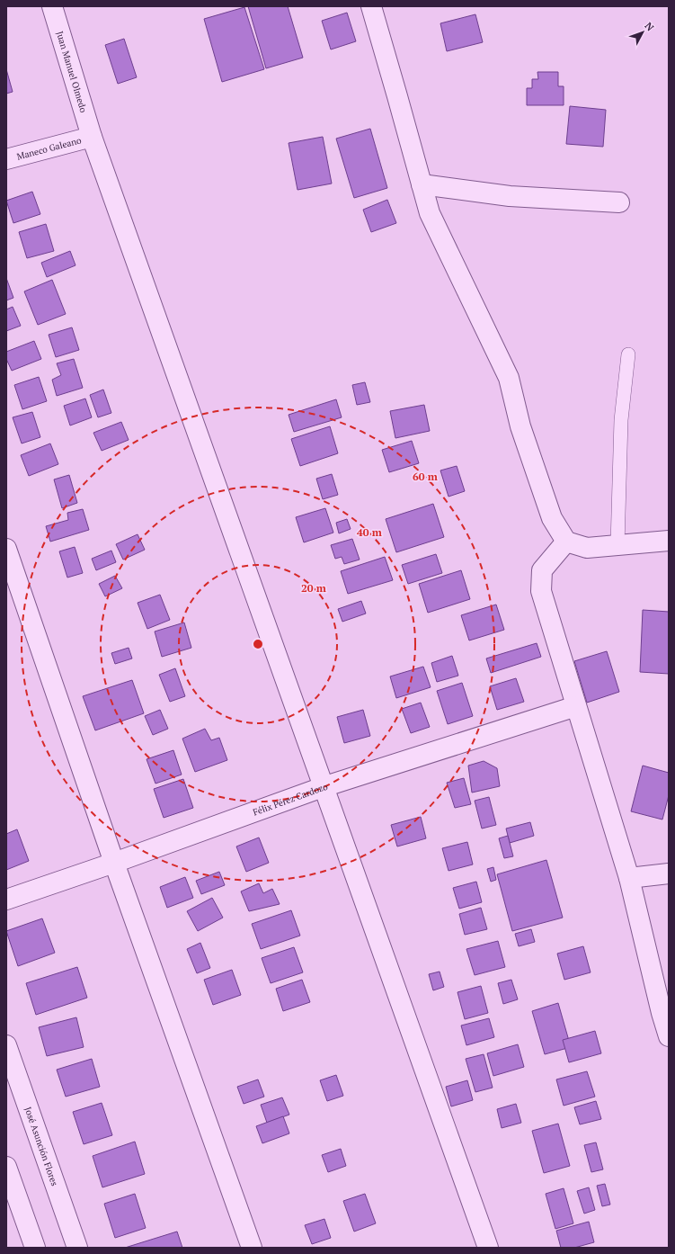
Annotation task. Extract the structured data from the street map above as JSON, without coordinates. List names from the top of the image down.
{
  "streets": {
    "street": [
      "Juan Manuel Olmedo",
      "Maneco Galeano",
      "Félix Pérez Cardozo",
      "José Asunción Flores"
    ]
  },
  "crossings": [
    ["Juan Manuel Olmedo", "Maneco Galeano"],
    ["Juan Manuel Olmedo", "Félix Pérez Cardozo"]
  ],
  "north": "top right",
  "rings": ["60 m", "40 m", "20 m"]
}
